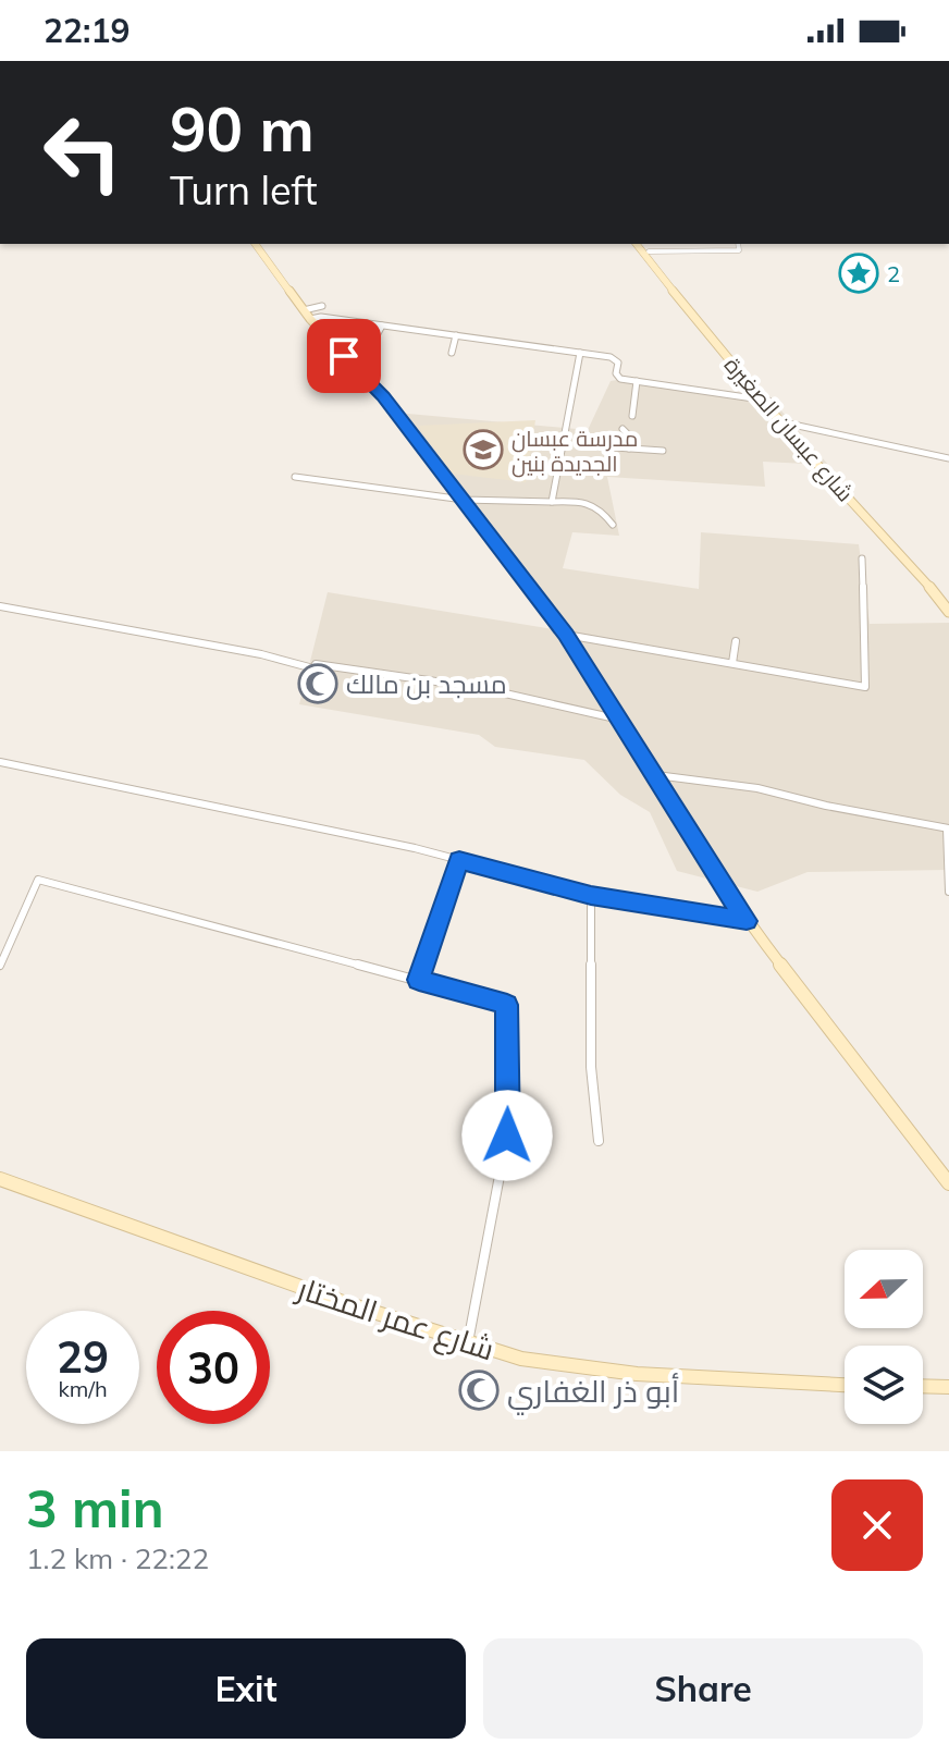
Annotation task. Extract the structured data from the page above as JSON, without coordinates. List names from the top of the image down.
{
  "streets": {
    "street": ["شارع عبسان الصغيرة", "شارع عمر المختار"]
  },
  "places": {
    "place": ["2"],
    "school or university": ["مدرسة عبسان الجديدة بنين"],
    "mosque": ["مسجد بن مالك", "أبو ذر الغفاري"]
  },
  "north": "left",
  "page": {
    "status": "22:19",
    "turn": ["90 m", "Turn left"],
    "speed": "29 km/h",
    "limit": "30",
    "heading": ["3 min", "1.2 km · 22:22"],
    "buttons": ["Exit", "Share"]
  }
}
